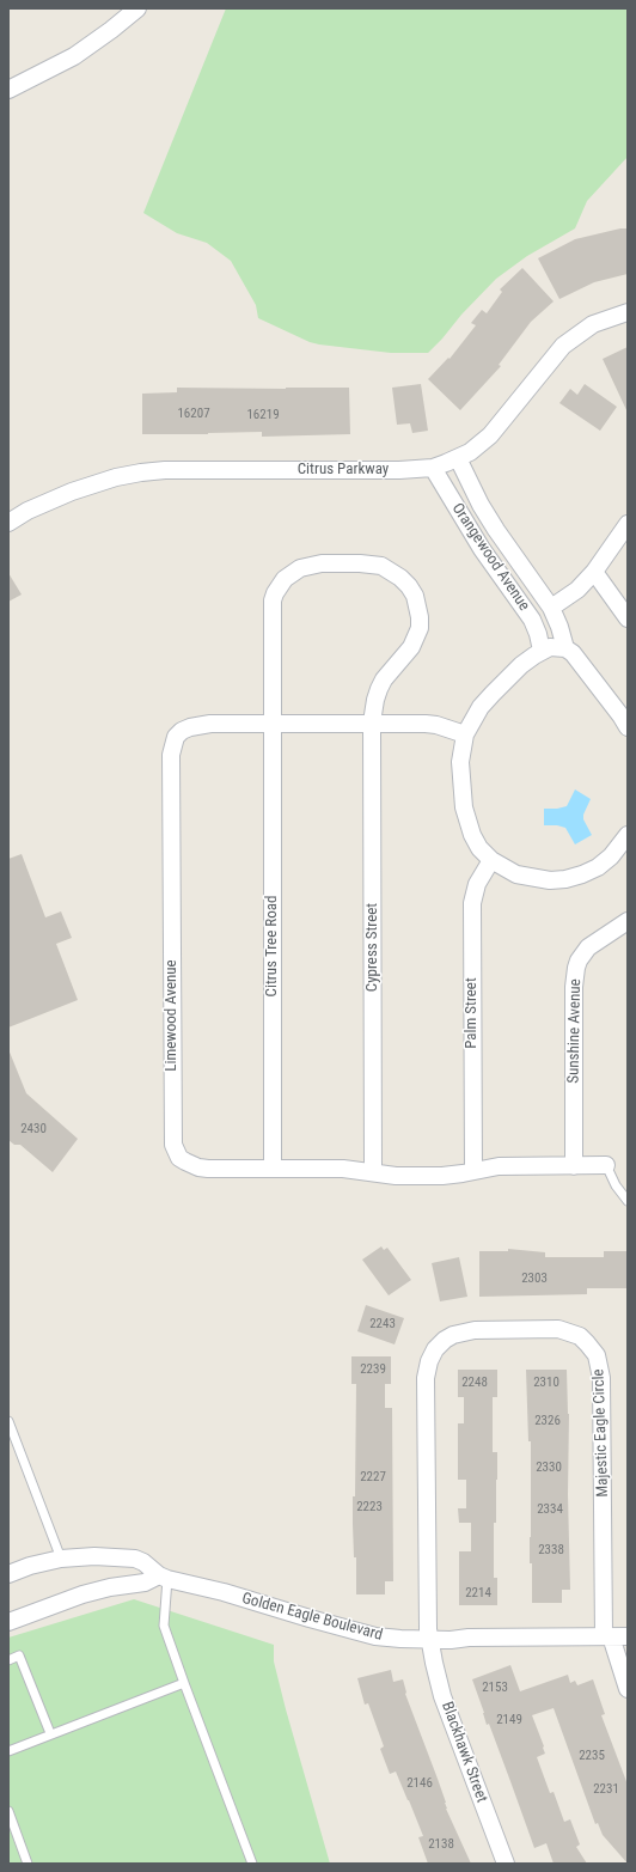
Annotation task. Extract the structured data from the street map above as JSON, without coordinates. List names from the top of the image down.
{
  "streets": {
    "street": [
      "Citrus Parkway",
      "Orangewood Avenue",
      "Citrus Tree Road",
      "Cypress Street",
      "Palm Street",
      "Limewood Avenue",
      "Sunshine Avenue",
      "Majestic Eagle Circle",
      "Golden Eagle Boulevard",
      "Blackhawk Street"
    ]
  },
  "crossings": [
    ["Citrus Parkway", "Orangewood Avenue"],
    ["Citrus Tree Road", "Cypress Street"],
    ["Citrus Tree Road", "Limewood Avenue"],
    ["Cypress Street", "Limewood Avenue"],
    ["Palm Street", "Limewood Avenue"],
    ["Limewood Avenue", "Sunshine Avenue"],
    ["Majestic Eagle Circle", "Golden Eagle Boulevard"],
    ["Majestic Eagle Circle", "Blackhawk Street"],
    ["Golden Eagle Boulevard", "Blackhawk Street"]
  ],
  "house_numbers": [
    "16207",
    "16219",
    "2430",
    "2303",
    "2243",
    "2239",
    "2248",
    "2310",
    "2326",
    "2330",
    "2227",
    "2223",
    "2334",
    "2338",
    "2214",
    "2153",
    "2149",
    "2235",
    "2146",
    "2231",
    "2138"
  ]
}
